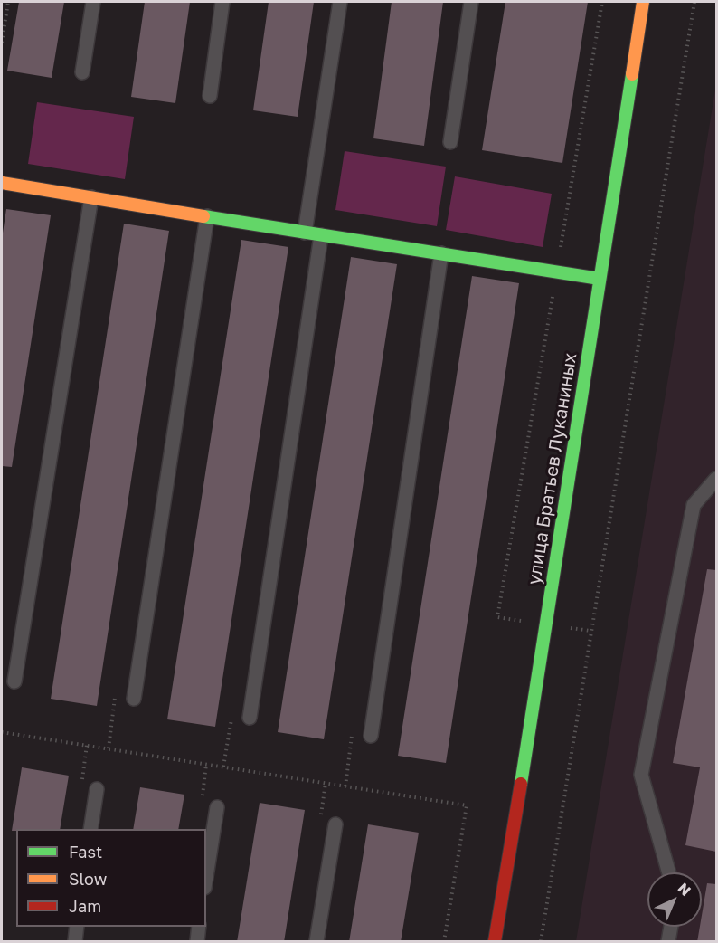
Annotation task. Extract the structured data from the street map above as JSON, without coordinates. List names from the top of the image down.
{
  "streets": {
    "street": ["улица Братьев Луканиных"]
  },
  "legend": ["Fast", "Slow", "Jam"],
  "north": "top right"
}
